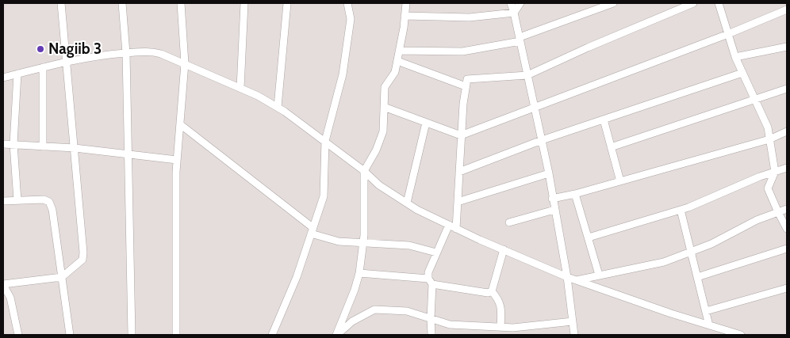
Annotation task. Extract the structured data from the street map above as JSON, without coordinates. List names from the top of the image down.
{
  "places": ["Nagiib 3"]
}
